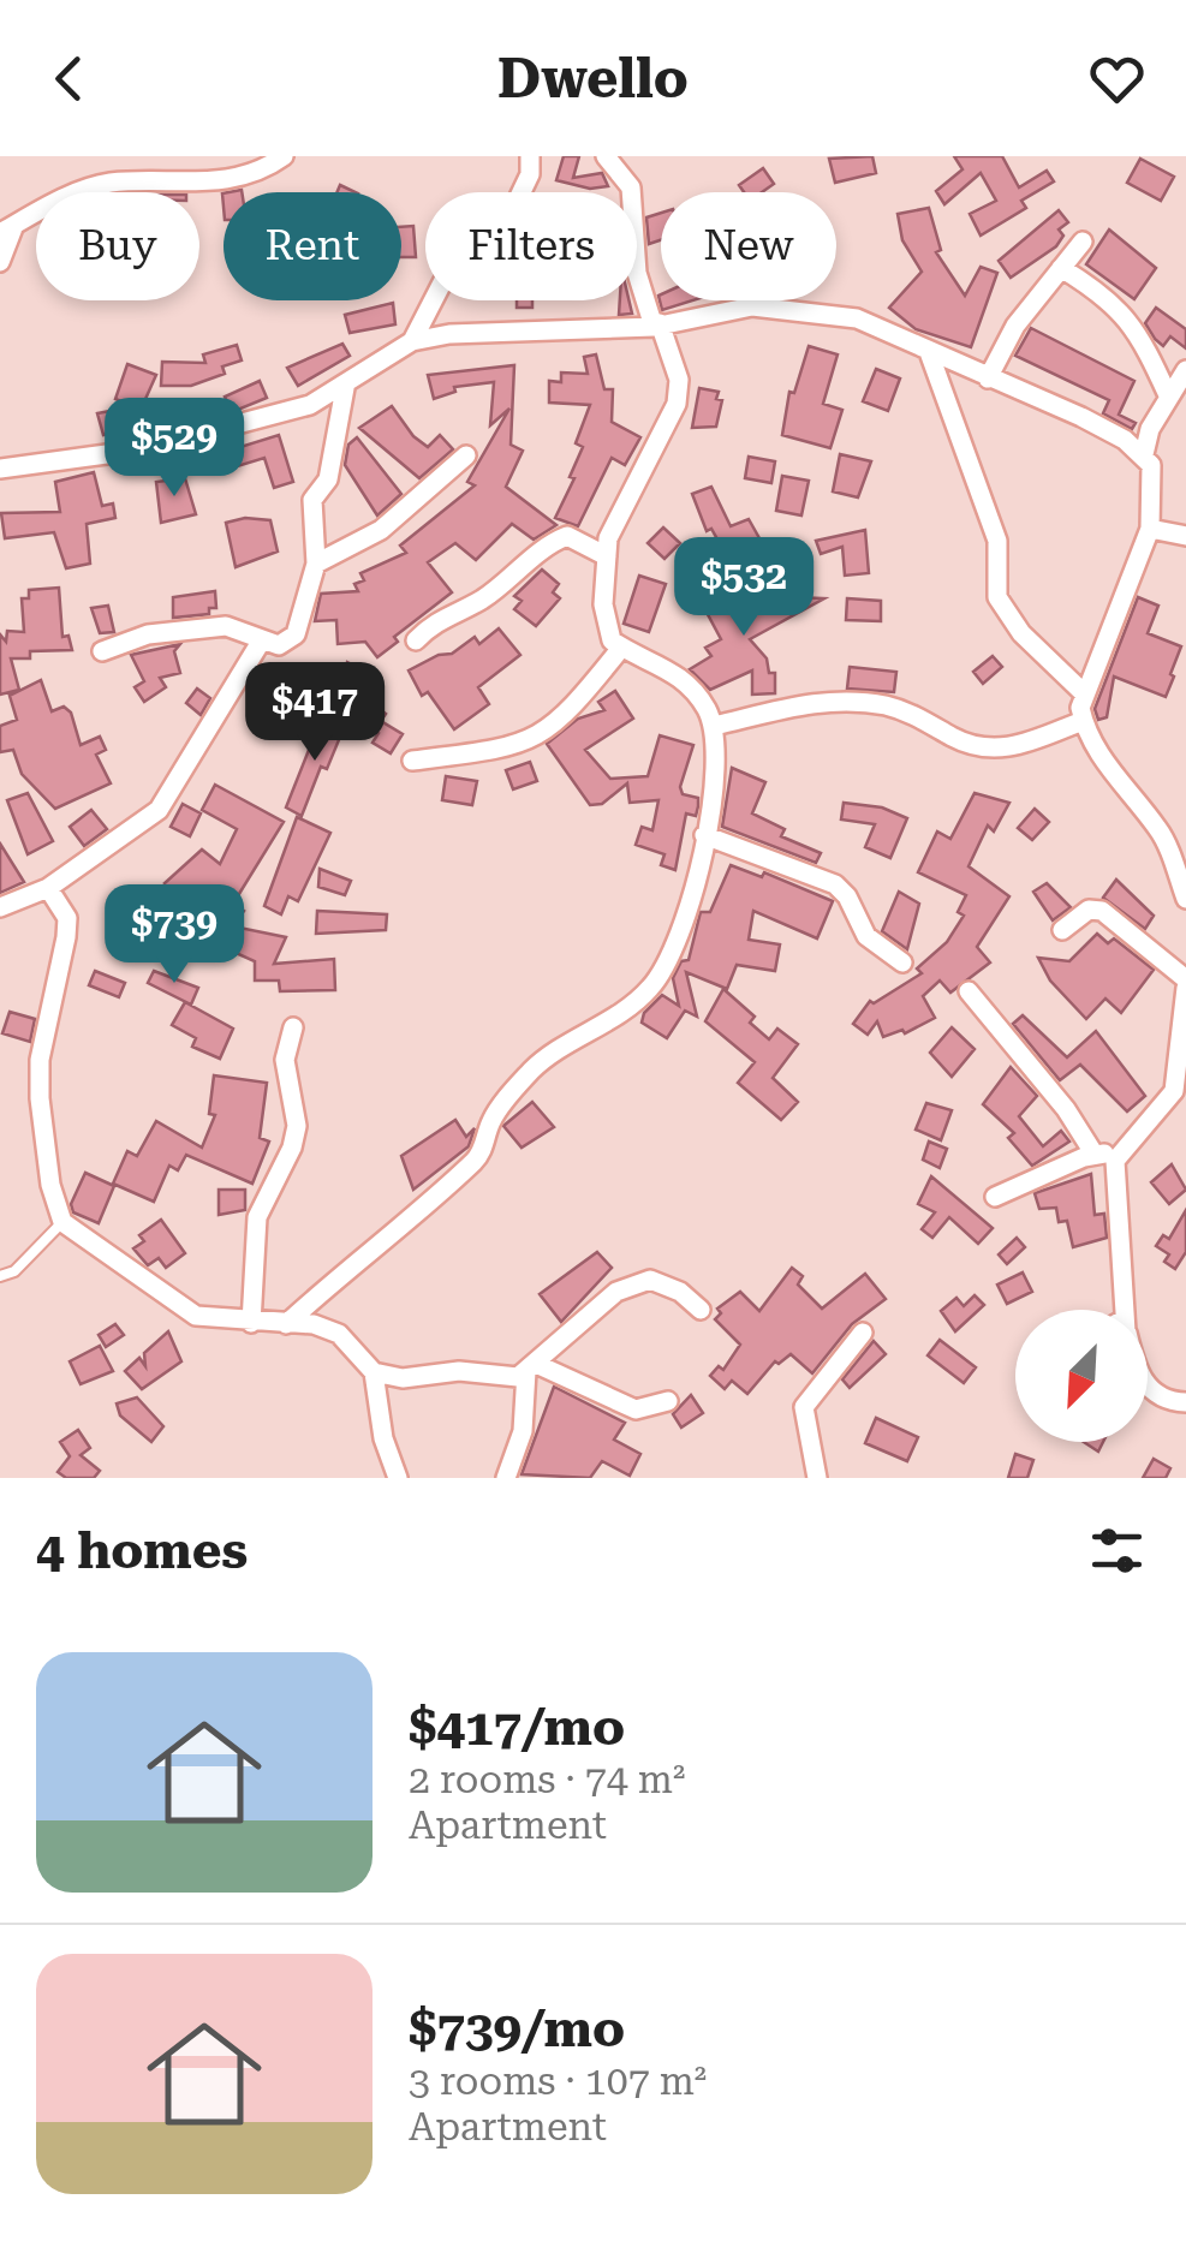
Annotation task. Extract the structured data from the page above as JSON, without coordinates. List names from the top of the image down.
{
  "north": "bottom left",
  "page": {
    "header": "Dwello",
    "chip": [
      "Buy",
      "Rent",
      "Filters",
      "New"
    ],
    "price": [
      "$529",
      "$532",
      "$417",
      "$739"
    ],
    "heading": "4 homes",
    "list": [
      {
        "name": "$417/mo",
        "note": "2 rooms · 74 m² · Apartment"
      },
      {
        "name": "$739/mo",
        "note": "3 rooms · 107 m² · Apartment"
      }
    ]
  }
}
